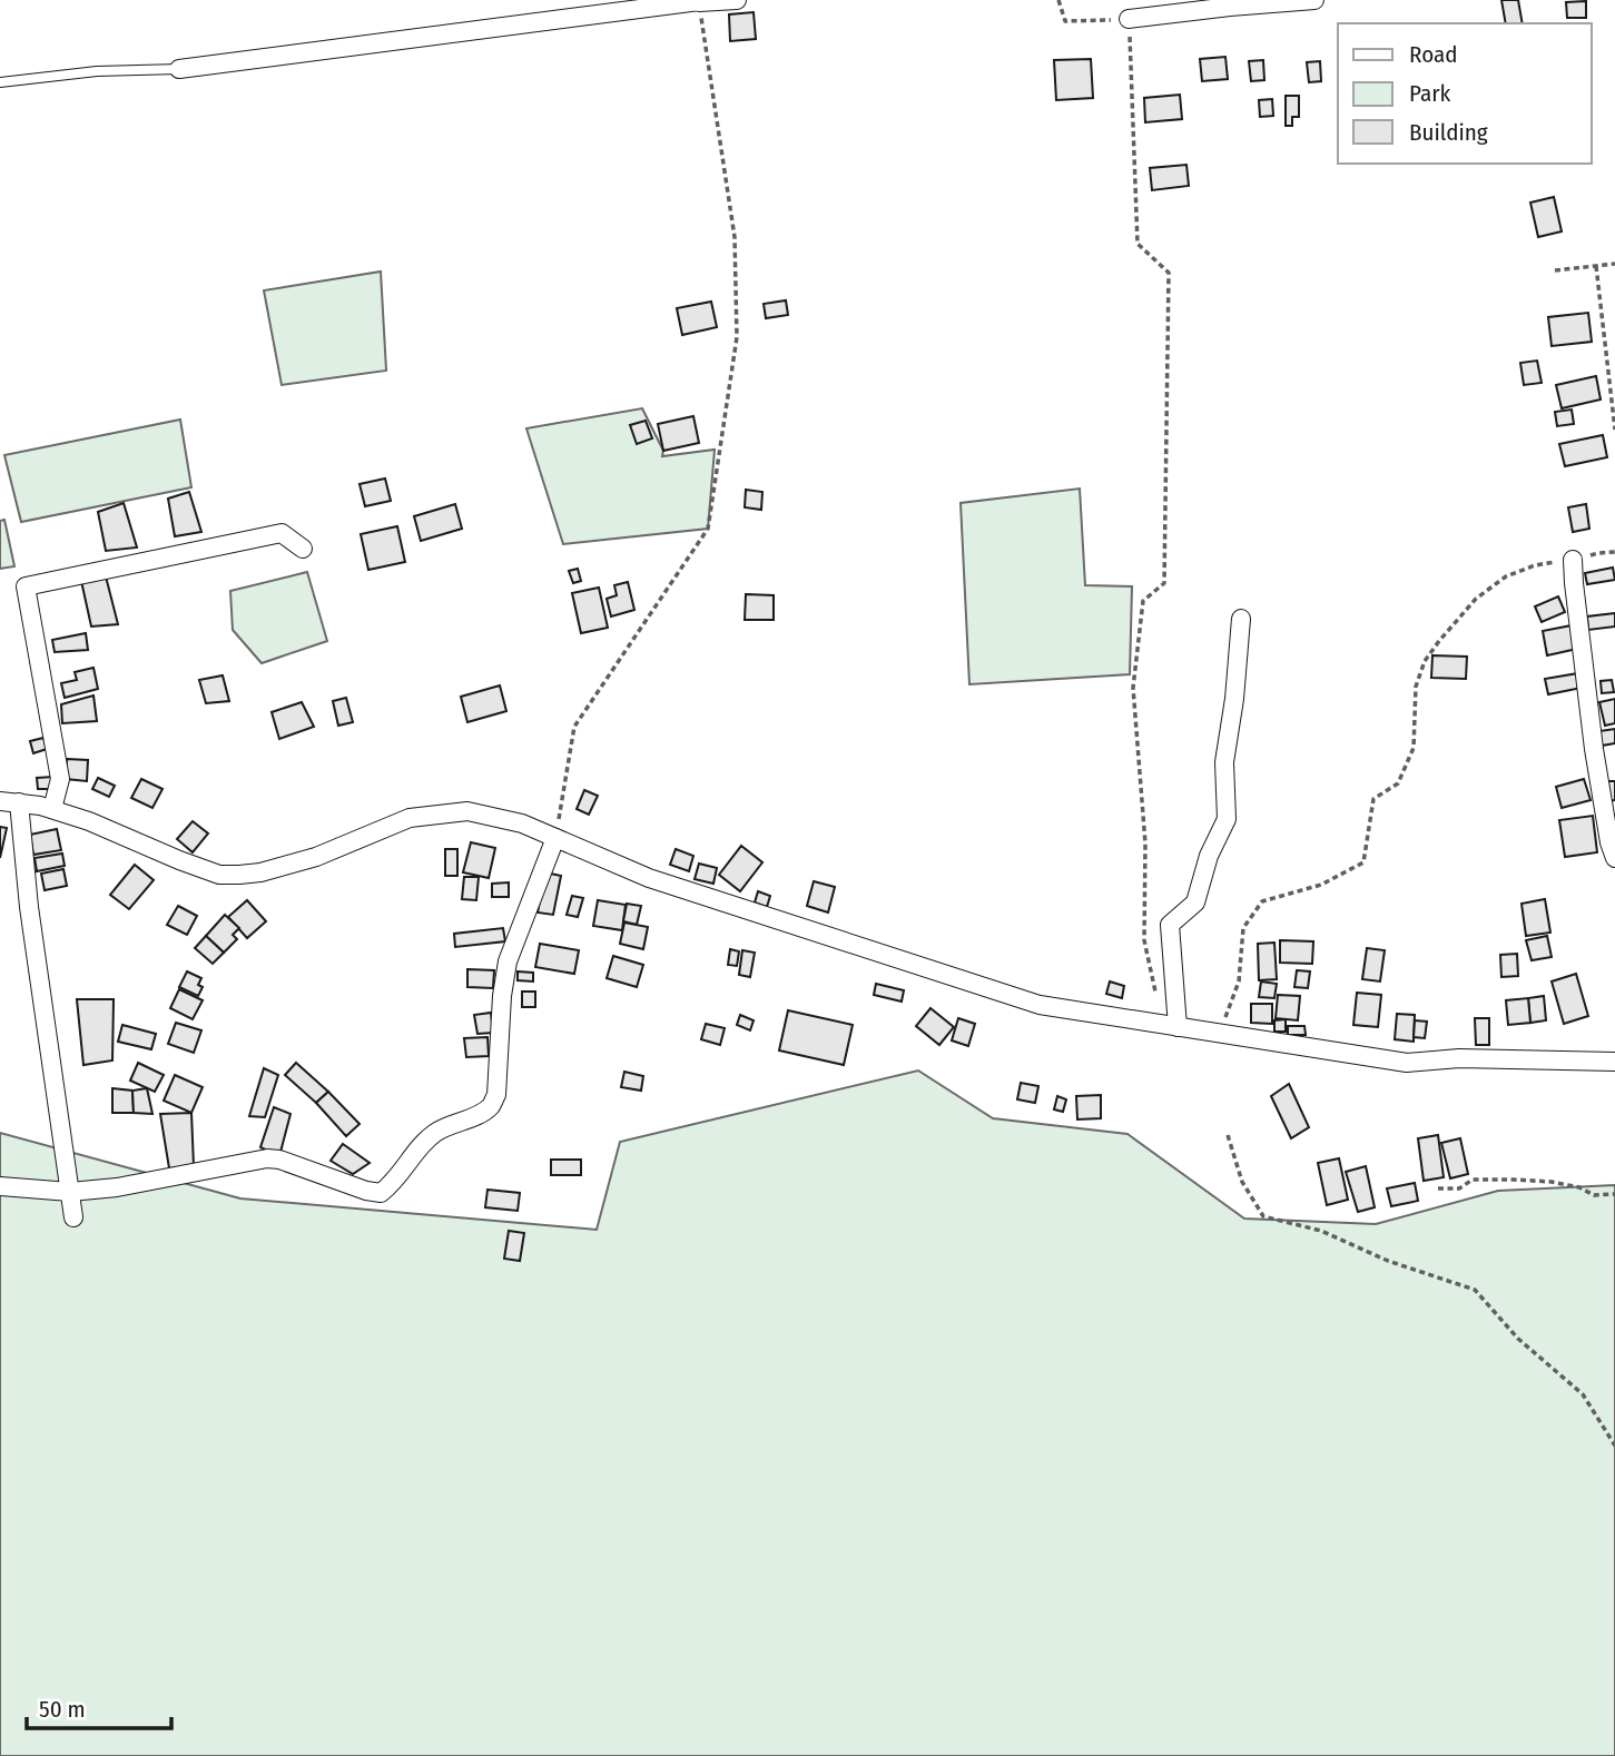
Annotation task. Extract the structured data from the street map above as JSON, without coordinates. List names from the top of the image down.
{
  "legend": ["Road", "Park", "Building"],
  "scale_bar": "50 m"
}
